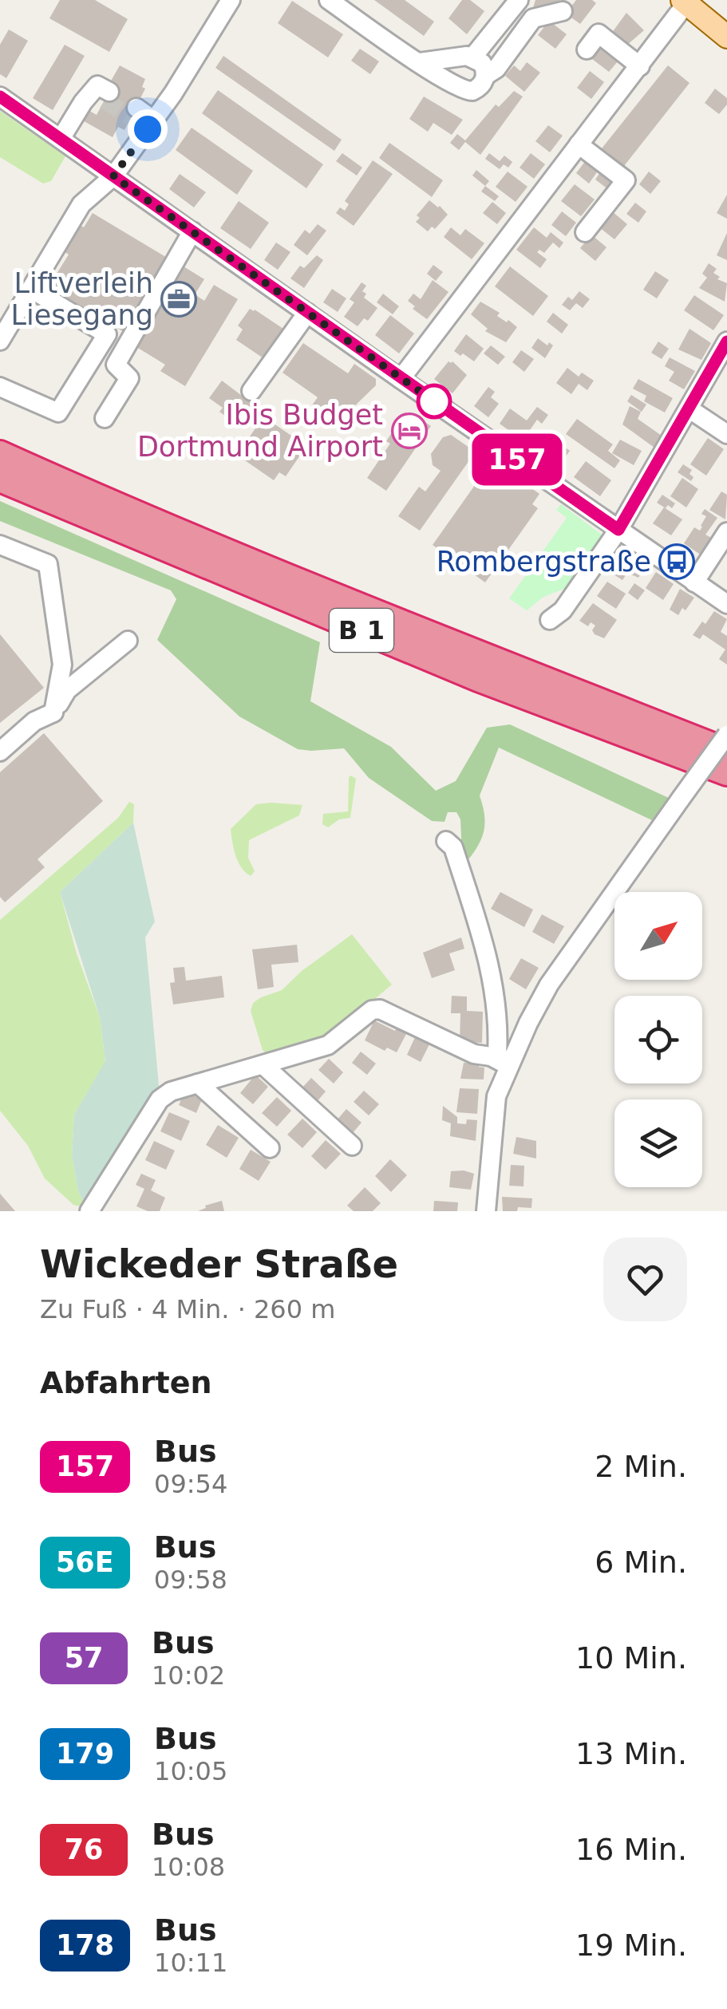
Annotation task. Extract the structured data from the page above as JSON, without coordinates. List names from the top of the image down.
{
  "streets": {
    "highway": ["B 1"]
  },
  "places": {
    "office": ["Liftverleih Liesegang"],
    "hotel": ["Ibis Budget Dortmund Airport"],
    "bus stop": ["Rombergstraße"]
  },
  "lines": ["bus line 157"],
  "north": "top right",
  "page": {
    "on_map": "157",
    "heading": [
      ["Wickeder Straße", "Zu Fuß · 4 Min. · 260 m"],
      "Abfahrten"
    ],
    "list": [
      {
        "mark": "157",
        "name": "Bus",
        "note": "09:54",
        "value": "2 Min."
      },
      {
        "mark": "56E",
        "name": "Bus",
        "note": "09:58",
        "value": "6 Min."
      },
      {
        "mark": "57",
        "name": "Bus",
        "note": "10:02",
        "value": "10 Min."
      },
      {
        "mark": "179",
        "name": "Bus",
        "note": "10:05",
        "value": "13 Min."
      },
      {
        "mark": "76",
        "name": "Bus",
        "note": "10:08",
        "value": "16 Min."
      },
      {
        "mark": "178",
        "name": "Bus",
        "note": "10:11",
        "value": "19 Min."
      }
    ]
  }
}
